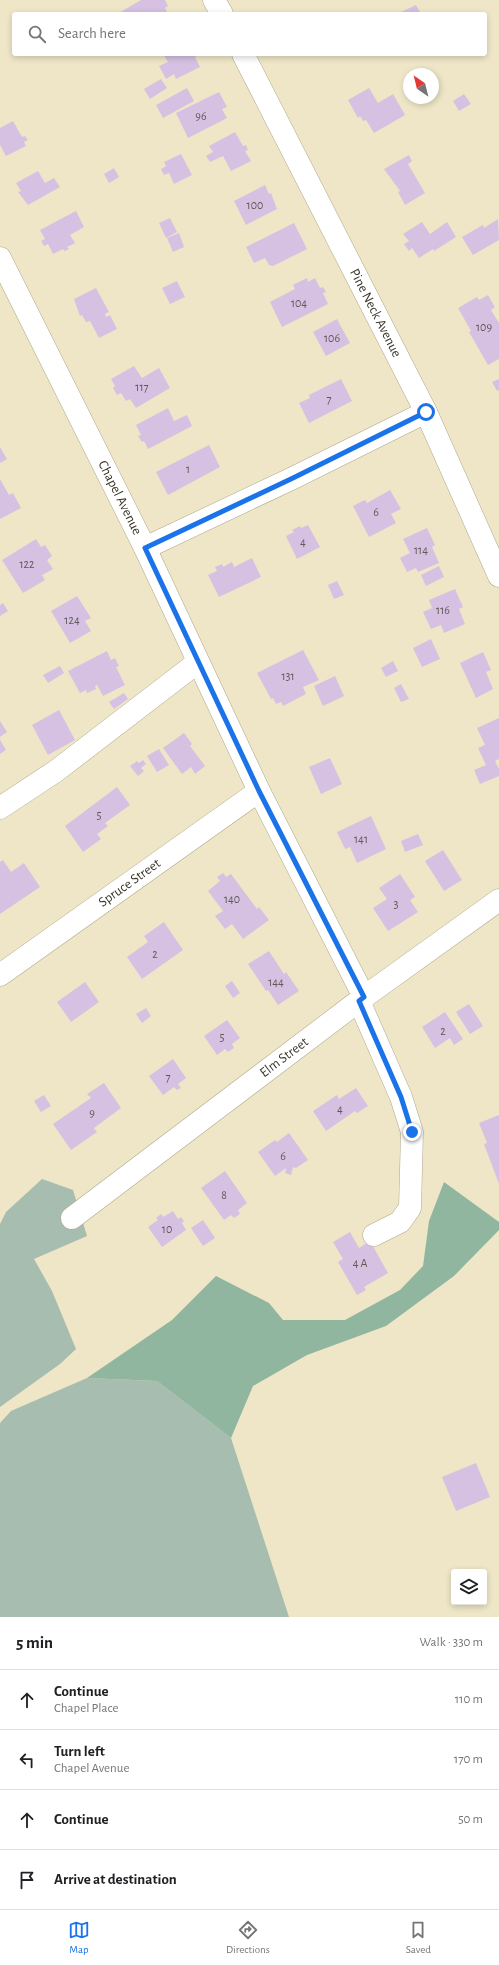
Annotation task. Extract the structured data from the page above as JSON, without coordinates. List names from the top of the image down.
{
  "streets": {
    "street": [
      "Pine Neck Avenue",
      "Chapel Avenue",
      "Spruce Street",
      "Elm Street"
    ]
  },
  "crossings": [
    ["Chapel Avenue", "Spruce Street"],
    ["Chapel Avenue", "Elm Street"]
  ],
  "house_numbers": [
    "96",
    "100",
    "104",
    "109",
    "106",
    "117",
    "7",
    "1",
    "6",
    "4",
    "114",
    "122",
    "116",
    "124",
    "131",
    "5",
    "141",
    "140",
    "3",
    "2",
    "144",
    "2",
    "5",
    "7",
    "4",
    "9",
    "6",
    "8",
    "10",
    "4 A"
  ],
  "north": "top left",
  "page": {
    "search": "Search here",
    "heading": ["5 min", "Walk · 330 m"],
    "list": [
      ["Continue", "Chapel Place", "110 m"],
      ["Turn left", "Chapel Avenue", "170 m"],
      ["Continue", "50 m"],
      "Arrive at destination"
    ],
    "nav": ["Map", "Directions", "Saved"]
  }
}
